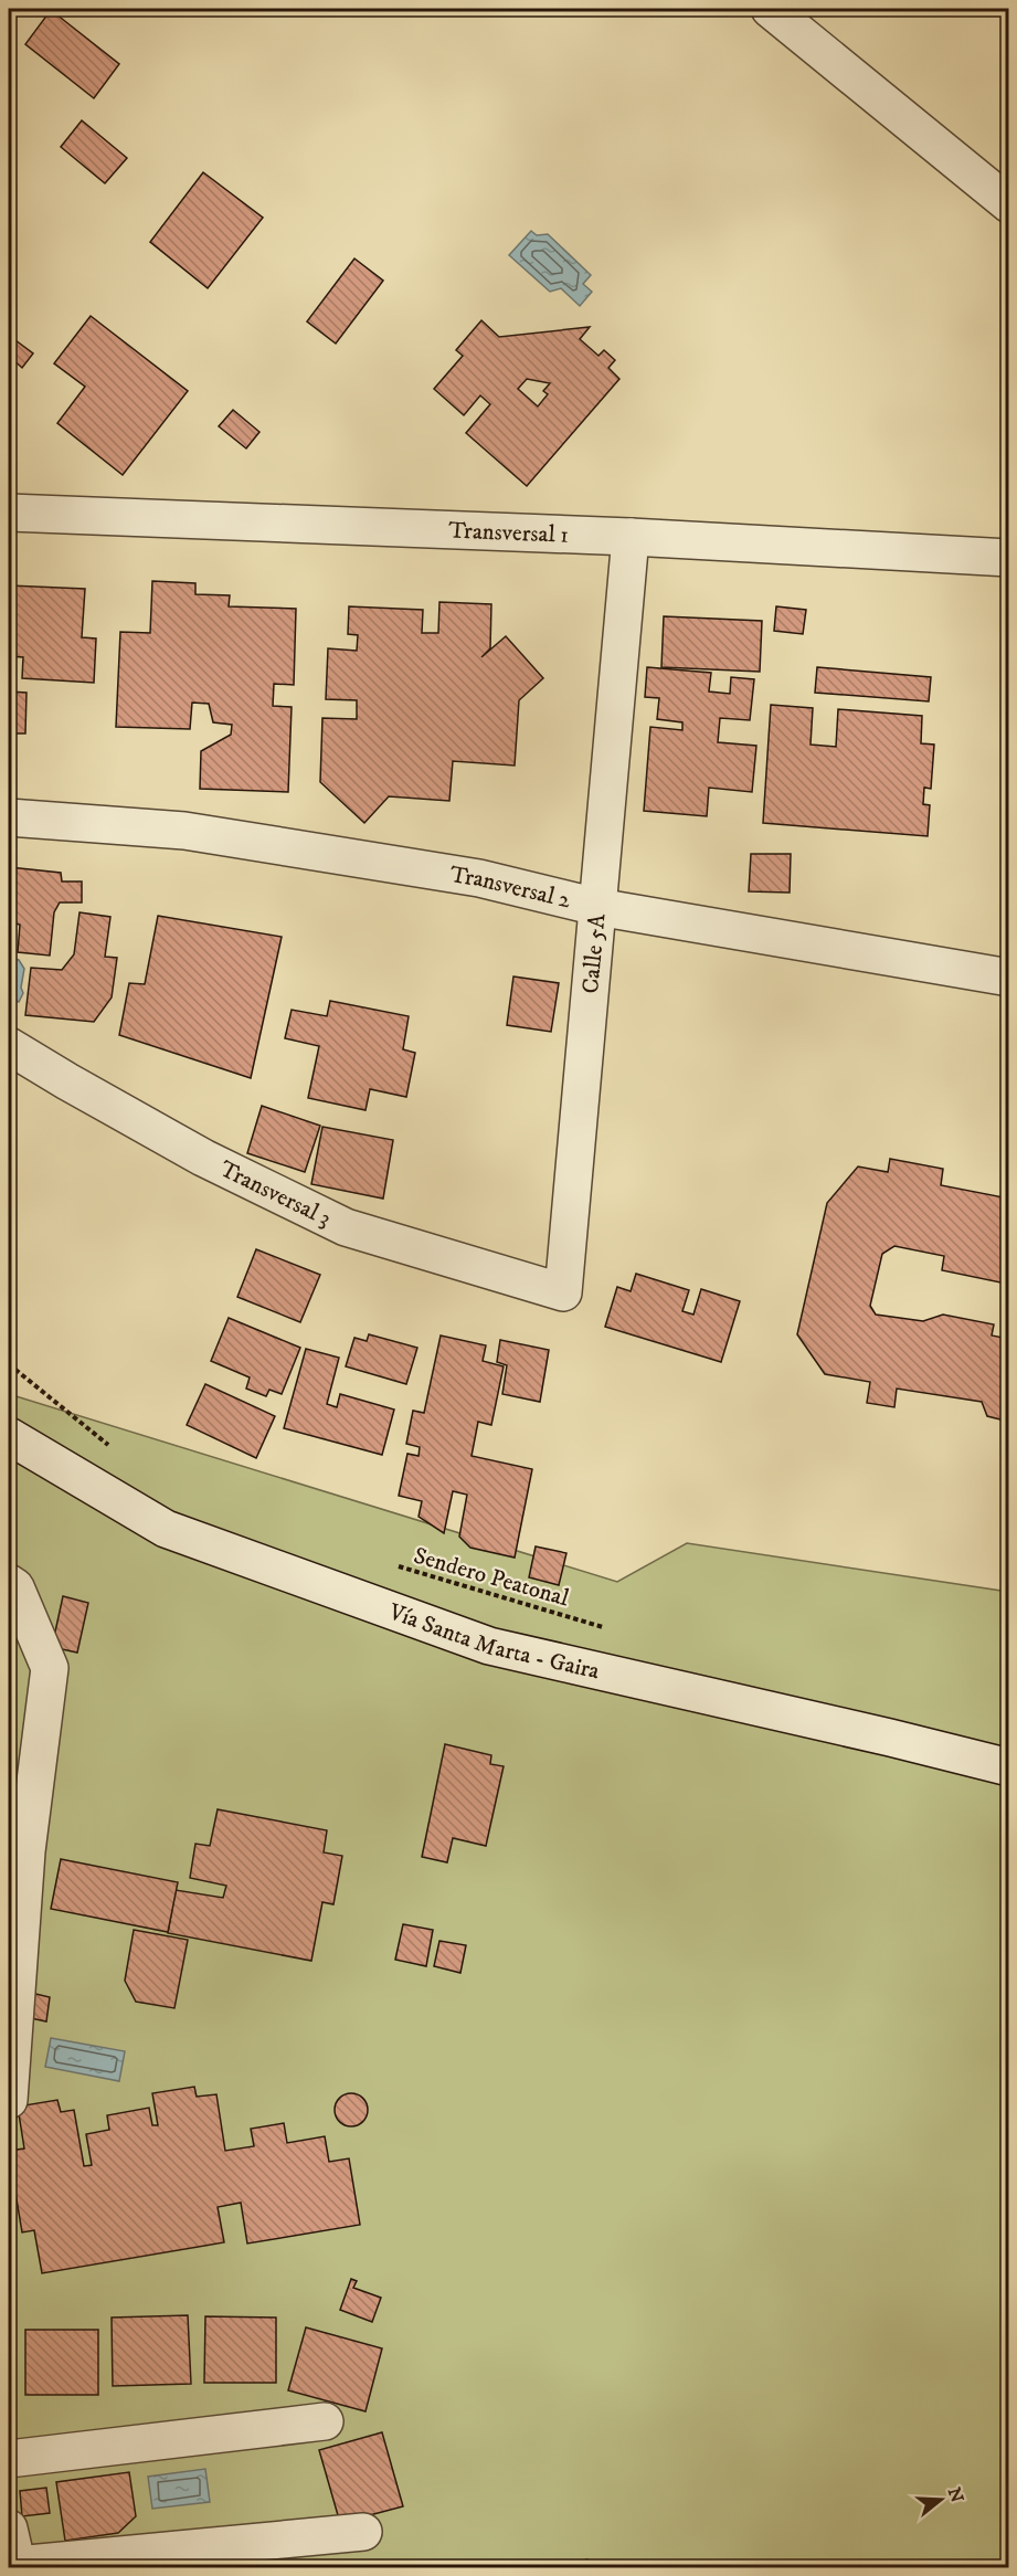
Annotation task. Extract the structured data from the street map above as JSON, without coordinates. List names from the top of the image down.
{
  "streets": {
    "street": [
      "Transversal 1",
      "Transversal 2",
      "Calle 5A",
      "Transversal 3",
      "Vía Santa Marta - Gaira"
    ],
    "path": ["Sendero Peatonal"]
  },
  "crossings": [
    ["Transversal 1", "Calle 5A"],
    ["Transversal 2", "Calle 5A"],
    ["Calle 5A", "Transversal 3"]
  ],
  "north": "right"
}
